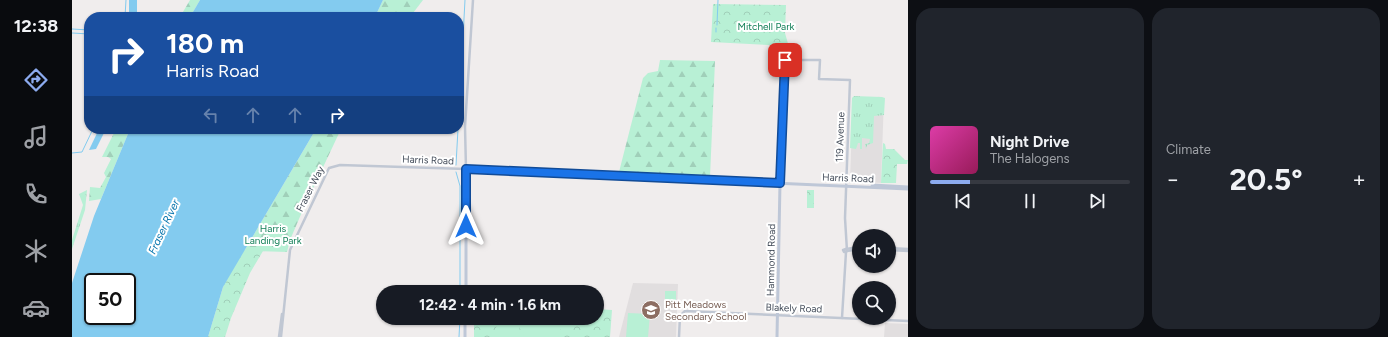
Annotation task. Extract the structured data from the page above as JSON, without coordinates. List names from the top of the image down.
{
  "streets": {
    "main road": ["Harris Road", "Hammond Road"],
    "street": ["119 Avenue", "Fraser Way", "Blakely Road"]
  },
  "crossings": [
    ["119 Avenue", "Harris Road"],
    ["119 Avenue", "Hammond Road"],
    ["119 Avenue", "Blakely Road"],
    ["Harris Road", "Fraser Way"],
    ["Harris Road", "Hammond Road"],
    ["Hammond Road", "Blakely Road"]
  ],
  "water": ["Fraser River"],
  "parks": ["Mitchell Park", "Harris Landing Park"],
  "places": {
    "school or university": ["Pitt Meadows Secondary School"]
  },
  "page": {
    "tabs": "12:38",
    "tile": "Climate",
    "turn": ["180 m", "Harris Road"],
    "song": ["Night Drive", "The Halogens"],
    "heat": ["−", "20.5°", "+"],
    "limit": "50",
    "trip": "12:42 · 4 min · 1.6 km"
  }
}
